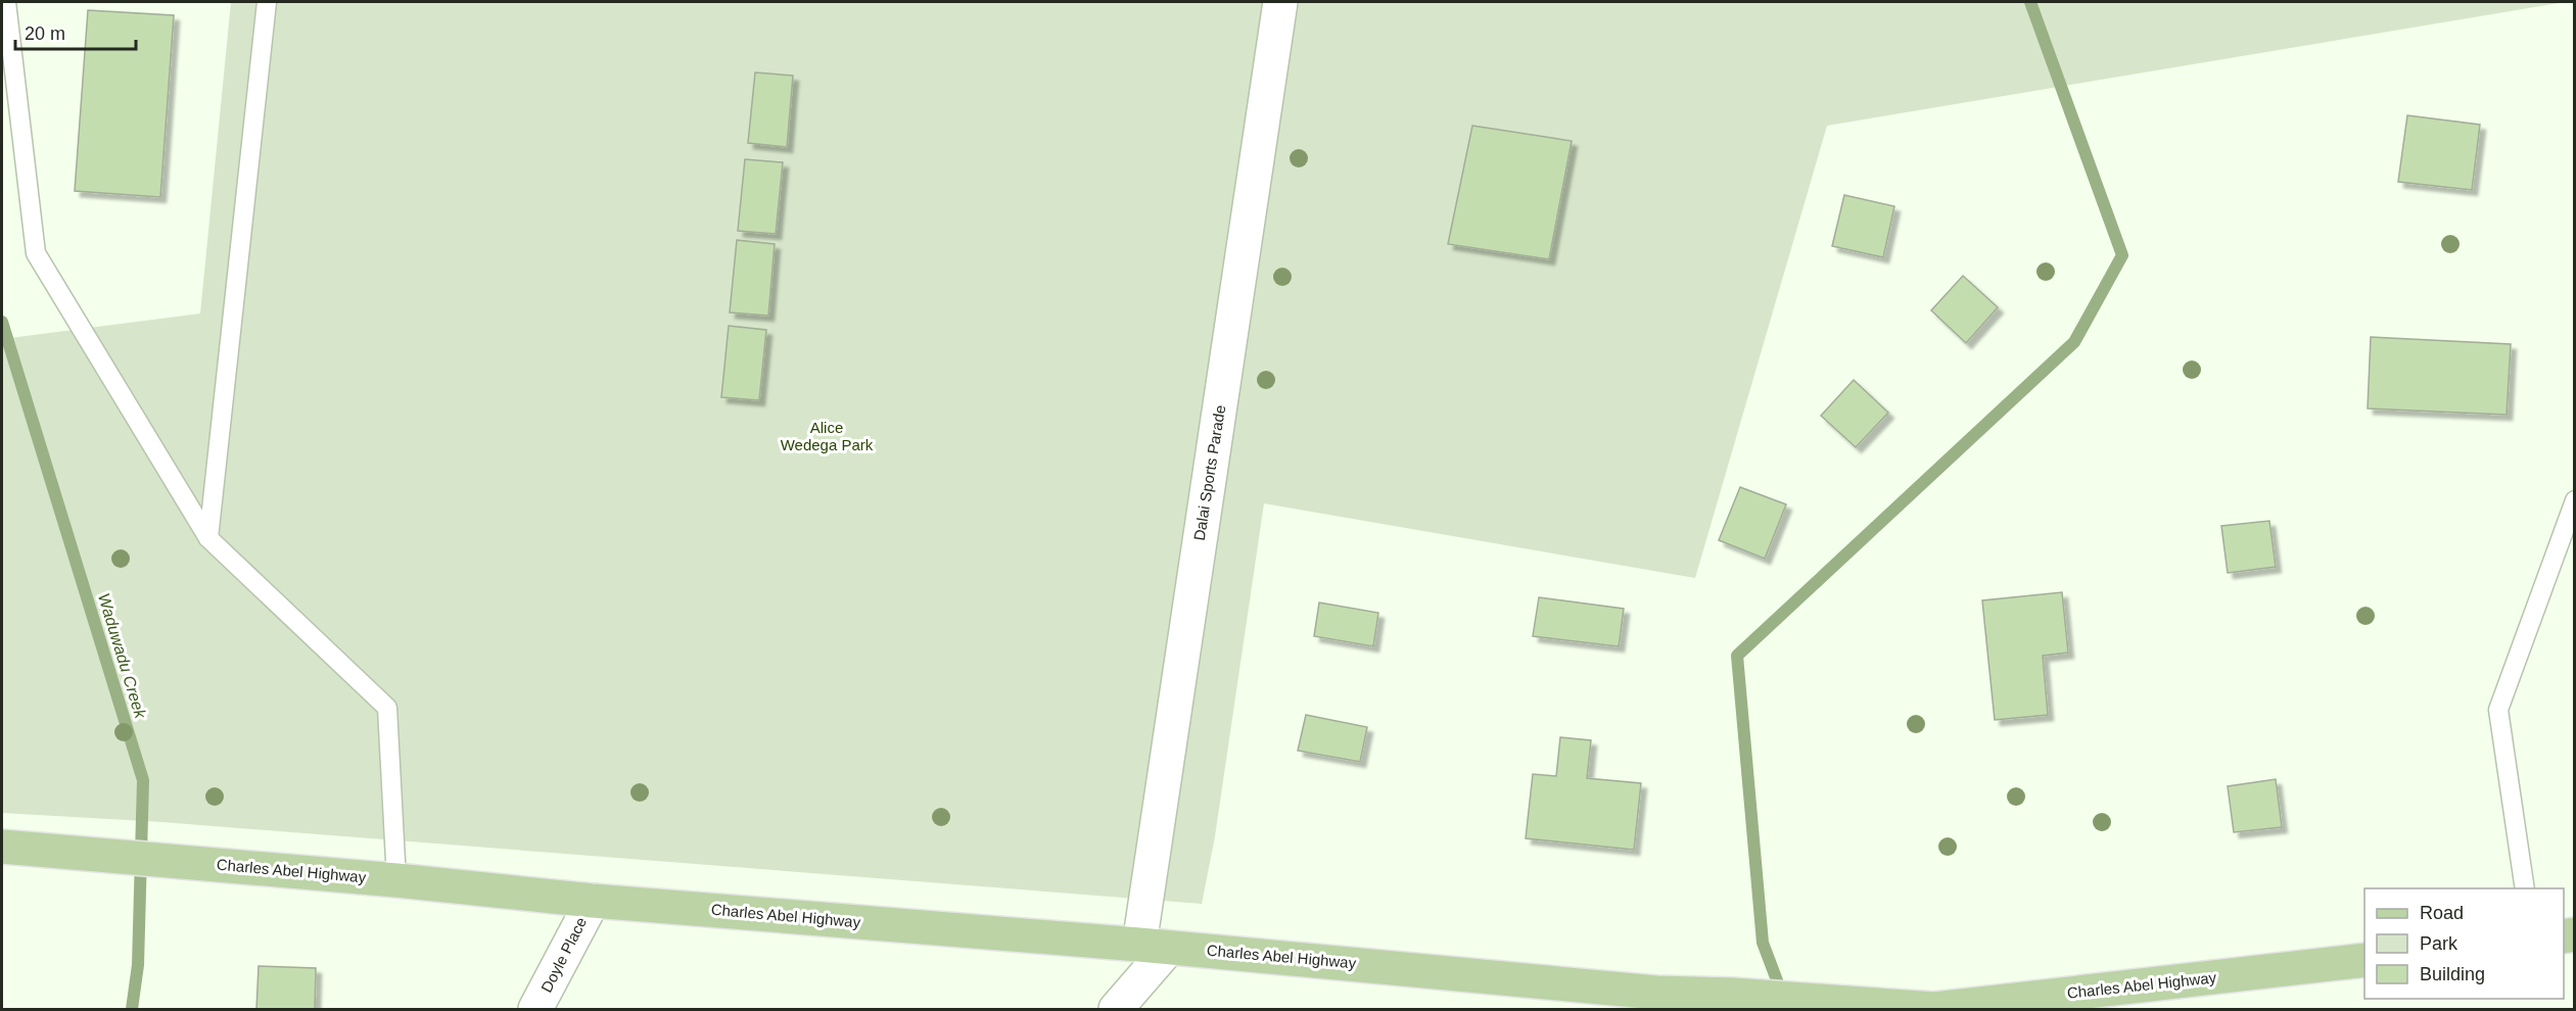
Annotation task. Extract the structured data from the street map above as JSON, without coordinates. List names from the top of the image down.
{
  "streets": {
    "main road": ["Charles Abel Highway"],
    "street": ["Dalai Sports Parade", "Doyle Place"]
  },
  "crossings": [
    ["Dalai Sports Parade", "Charles Abel Highway"],
    ["Charles Abel Highway", "Doyle Place"]
  ],
  "water": ["Waduwadu Creek"],
  "parks": ["Alice Wedega Park"],
  "legend": ["Road", "Park", "Building"],
  "scale_bar": "20 m"
}
